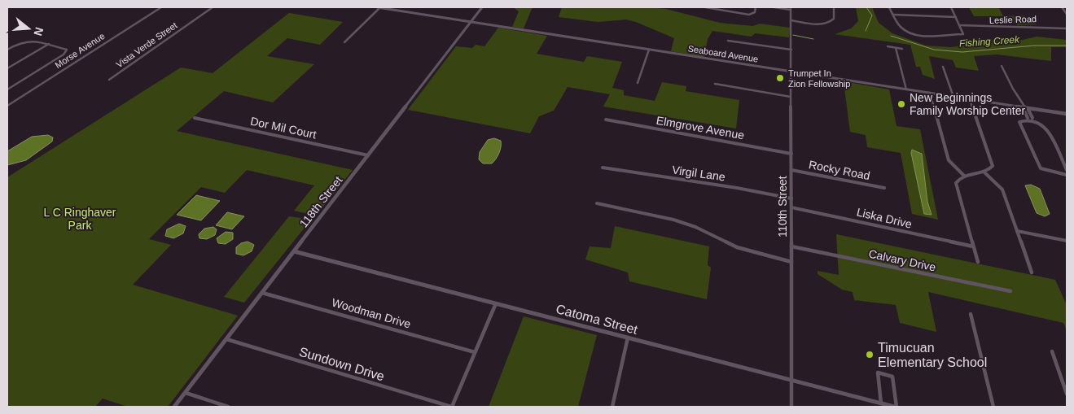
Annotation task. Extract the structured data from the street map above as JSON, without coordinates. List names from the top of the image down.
{
  "streets": {
    "street": [
      "Leslie Road",
      "Vista Verde Street",
      "Morse Avenue",
      "Seaboard Avenue",
      "Dor Mil Court",
      "Elmgrove Avenue",
      "Rocky Road",
      "Virgil Lane",
      "118th Street",
      "110th Street",
      "Liska Drive",
      "Calvary Drive",
      "Woodman Drive",
      "Catoma Street",
      "Sundown Drive"
    ]
  },
  "crossings": [
    ["Seaboard Avenue", "118th Street"],
    ["Seaboard Avenue", "110th Street"],
    ["Dor Mil Court", "118th Street"],
    ["Elmgrove Avenue", "110th Street"],
    ["Rocky Road", "110th Street"],
    ["Virgil Lane", "110th Street"],
    ["118th Street", "Woodman Drive"],
    ["118th Street", "Catoma Street"],
    ["118th Street", "Sundown Drive"],
    ["110th Street", "Liska Drive"],
    ["110th Street", "Calvary Drive"],
    ["110th Street", "Catoma Street"]
  ],
  "water": ["Fishing Creek"],
  "parks": ["L C Ringhaver Park"],
  "places": ["Trumpet In Zion Fellowship", "New Beginnings Family Worship Center", "Timucuan Elementary School"],
  "north": "right"
}
